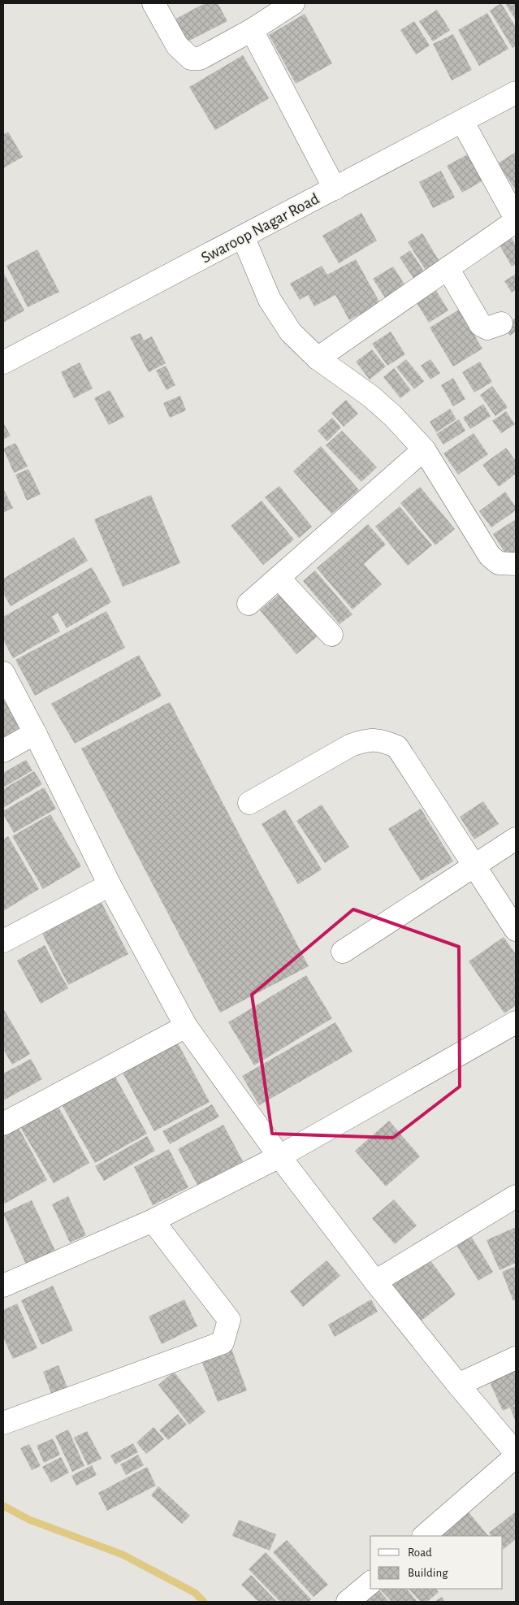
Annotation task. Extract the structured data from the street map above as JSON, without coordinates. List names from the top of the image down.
{
  "streets": {
    "street": ["Swaroop Nagar Road"]
  },
  "legend": ["Road", "Building"]
}
